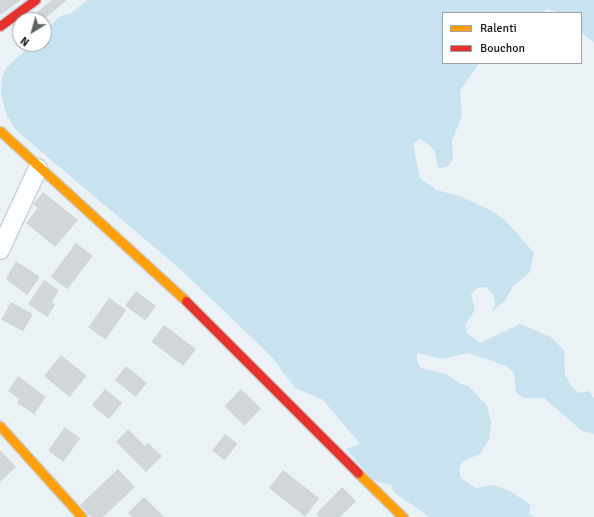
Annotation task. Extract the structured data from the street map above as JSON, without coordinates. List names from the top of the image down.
{
  "legend": ["Ralenti", "Bouchon"],
  "north": "bottom left"
}
